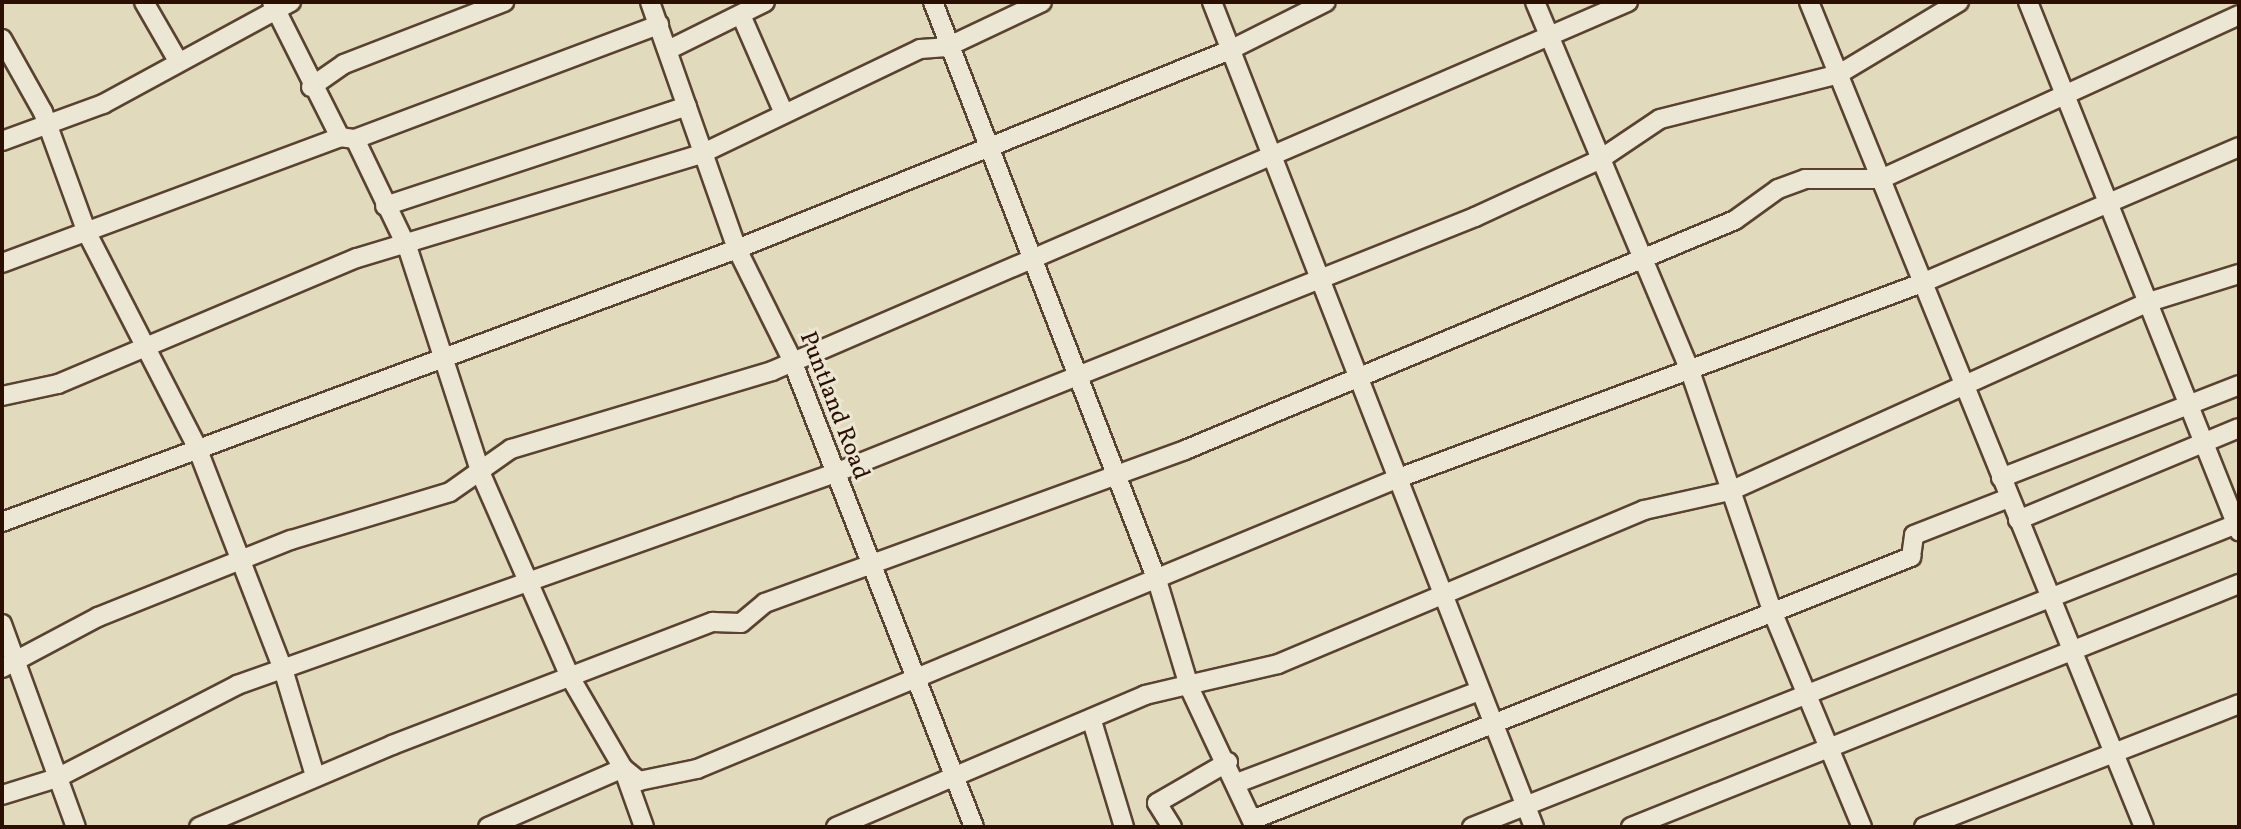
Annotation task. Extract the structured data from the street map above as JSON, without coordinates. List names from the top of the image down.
{
  "streets": {
    "street": ["Puntland Road"]
  }
}
